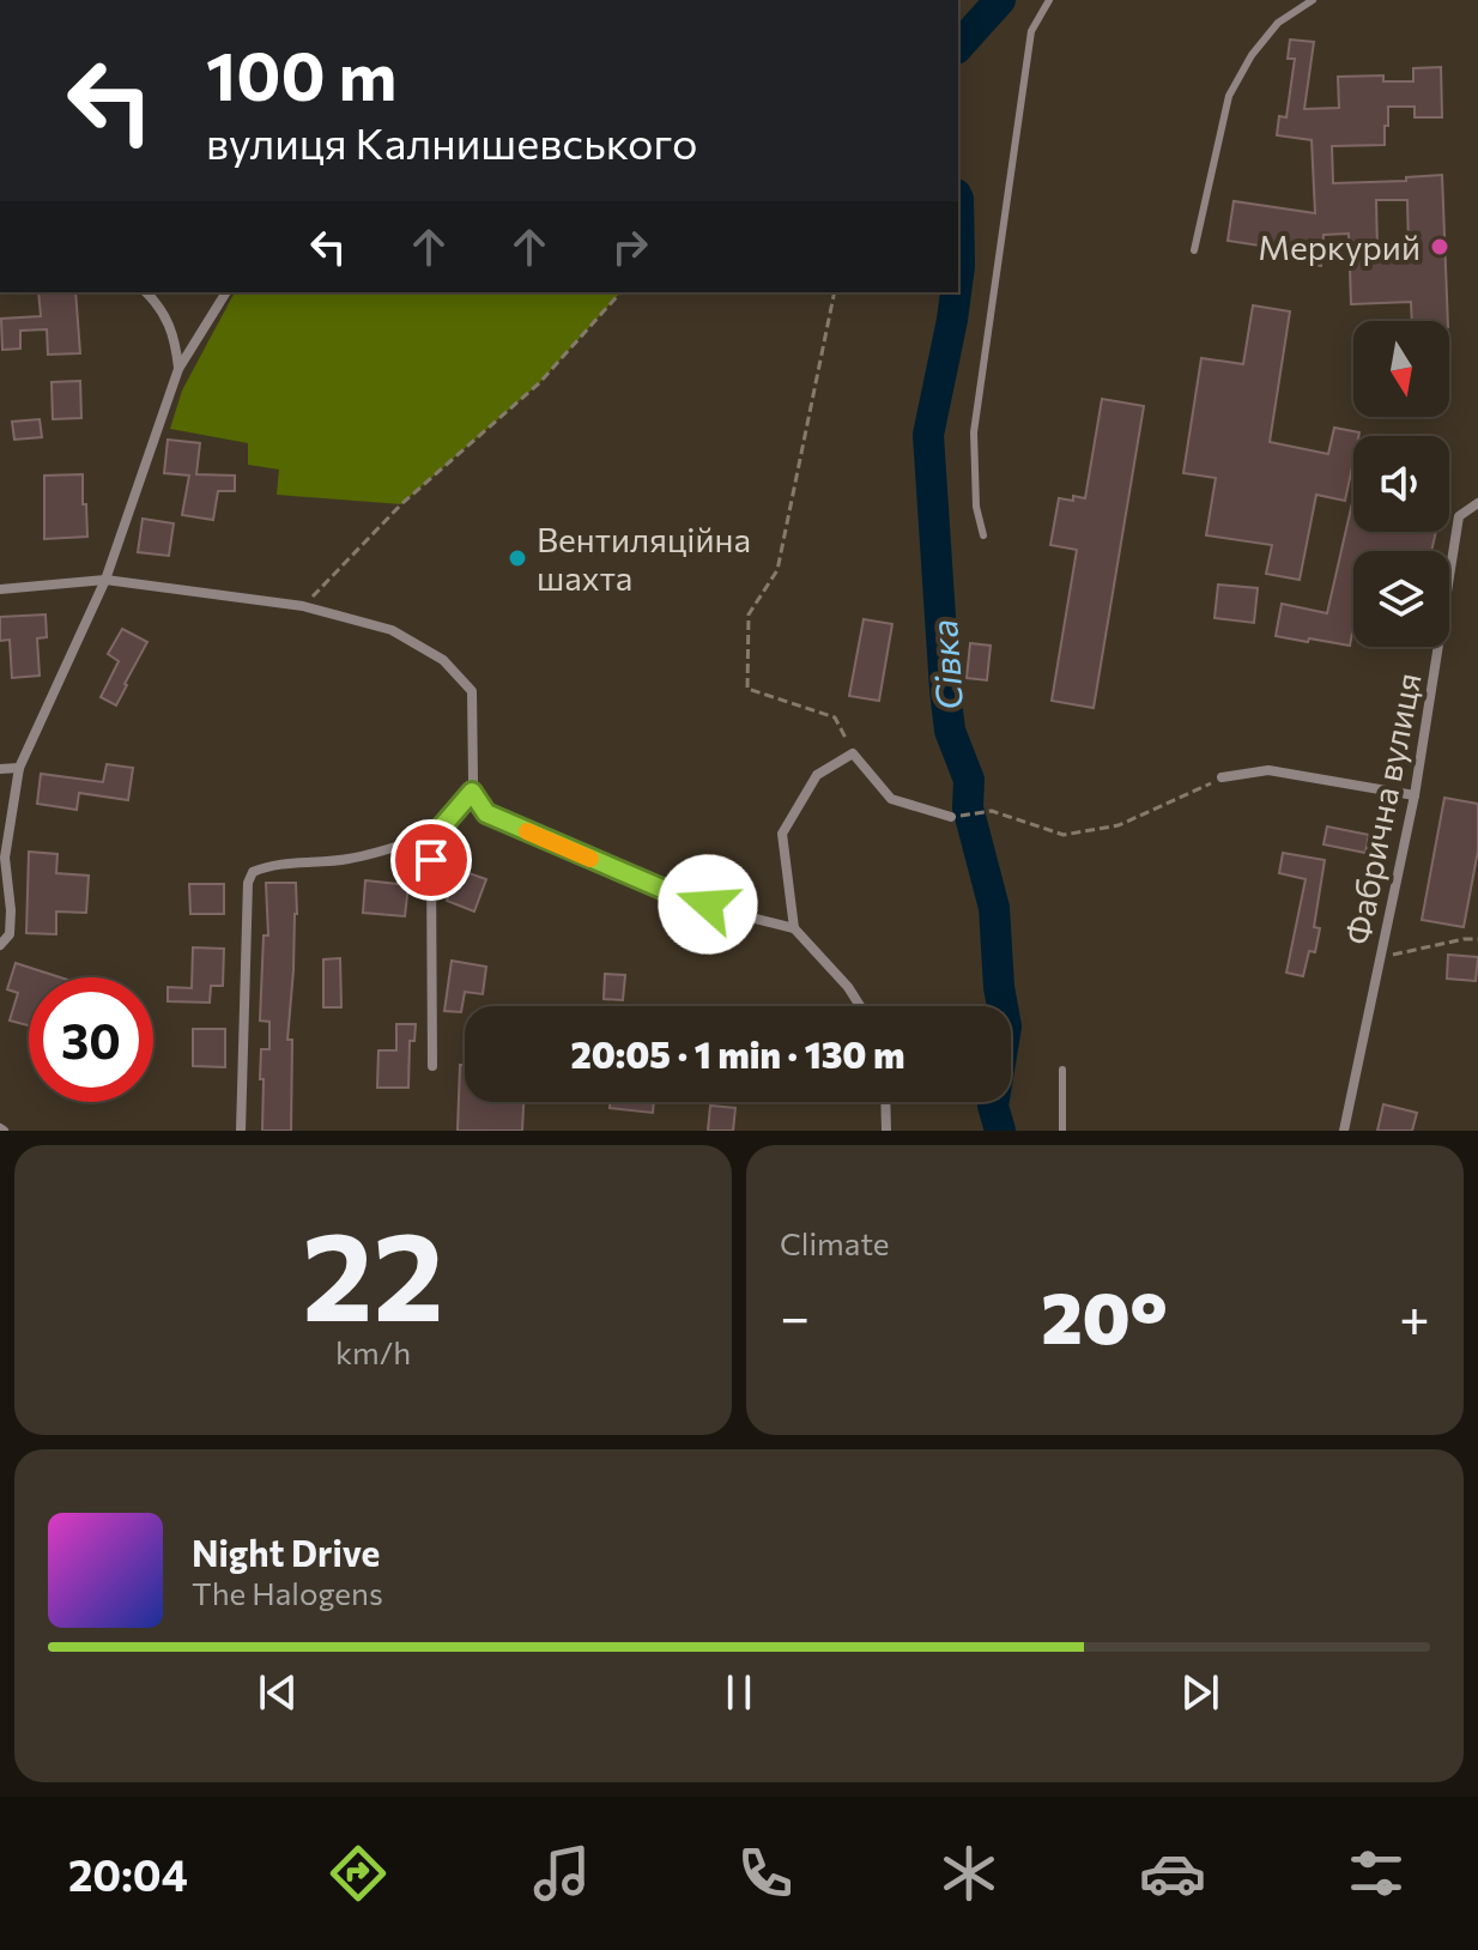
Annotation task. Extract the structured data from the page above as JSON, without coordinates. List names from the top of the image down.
{
  "streets": {
    "street": ["Фабрична вулиця"]
  },
  "water": ["Сівка"],
  "places": ["Меркурий", "Вентиляційна шахта"],
  "north": "bottom",
  "page": {
    "turn": ["100 m", "вулиця Калнишевського"],
    "limit": "30",
    "trip": "20:05 · 1 min · 130 m",
    "tile": [
      ["22", "km/h"],
      "Climate"
    ],
    "heat": ["−", "20°", "+"],
    "song": ["Night Drive", "The Halogens"],
    "tabs": "20:04"
  }
}
